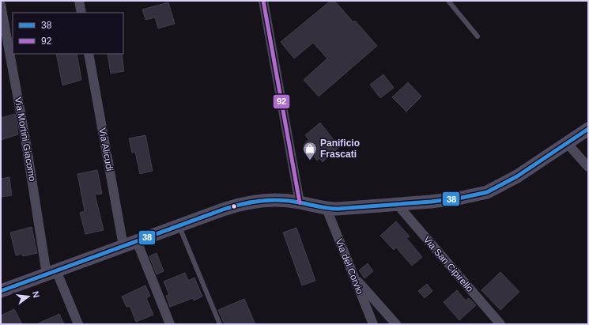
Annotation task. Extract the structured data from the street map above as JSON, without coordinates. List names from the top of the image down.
{
  "streets": {
    "street": [
      "Via Mortini Giacomo",
      "Via Alicudi",
      "Via San Cipirello",
      "Via del Corvio"
    ]
  },
  "places": {
    "shop": ["Panificio Frascati"]
  },
  "lines": ["transit line 92", "transit line 38"],
  "legend": ["38", "92"],
  "north": "right"
}
